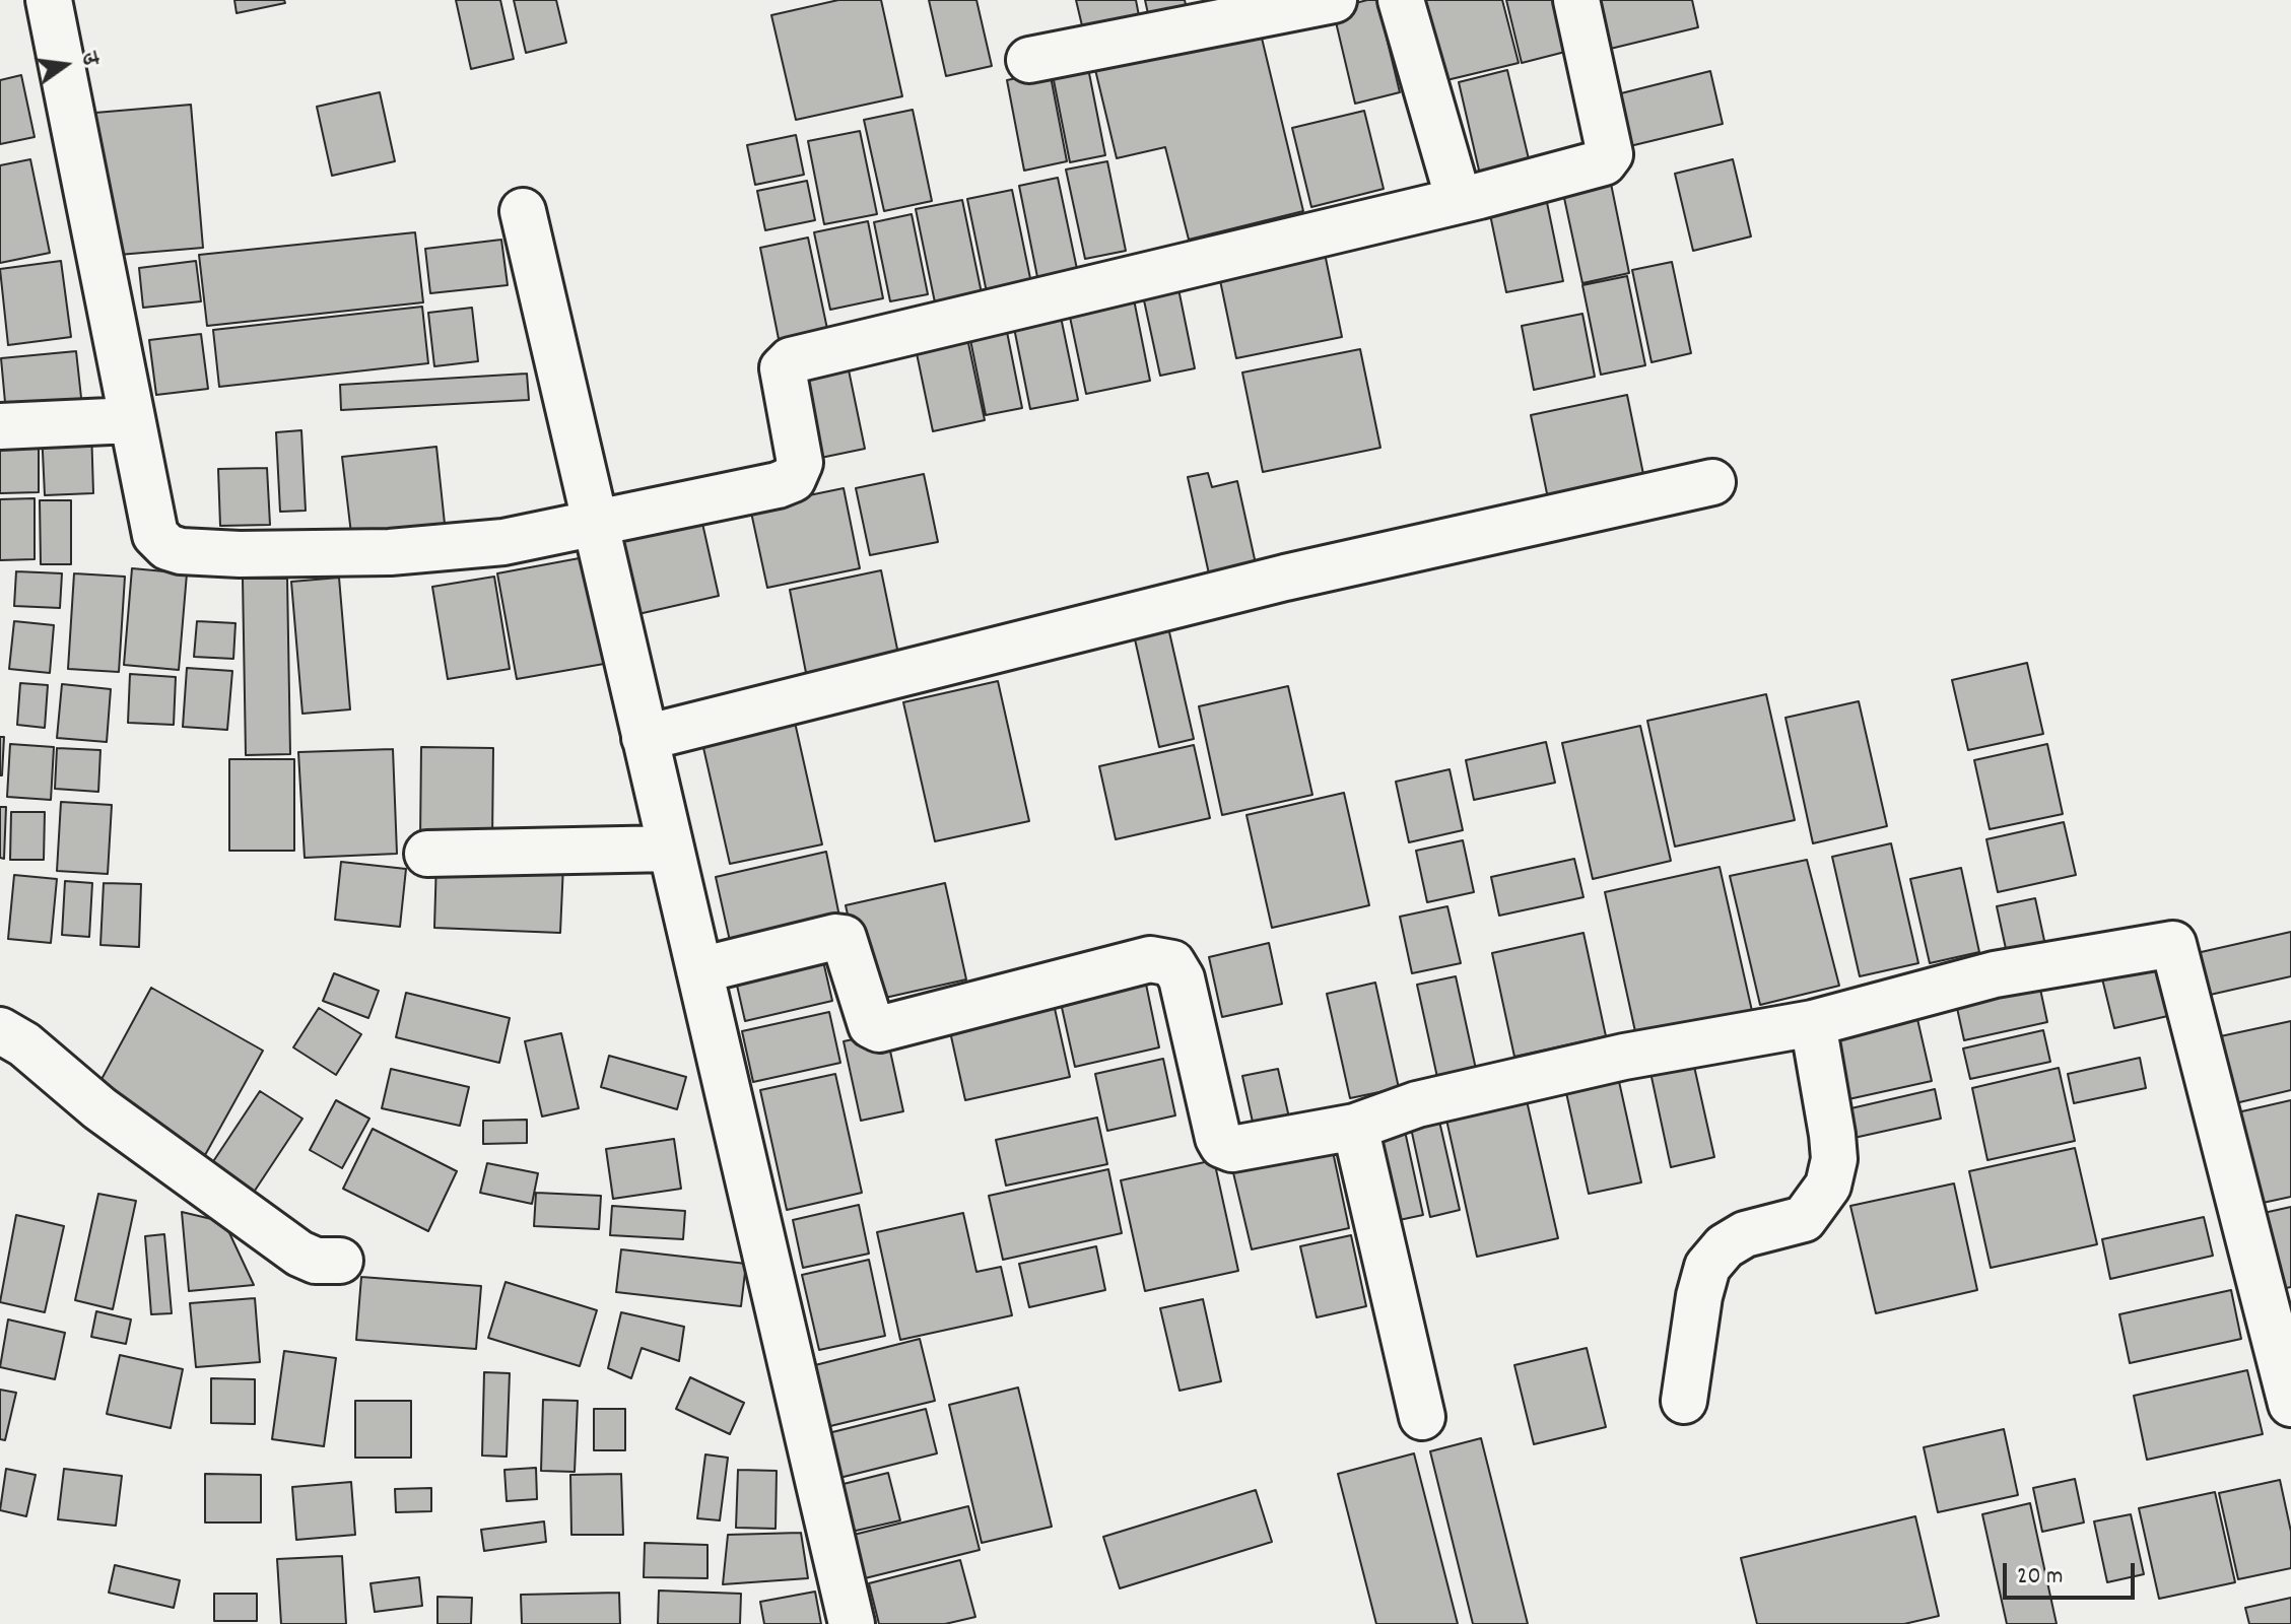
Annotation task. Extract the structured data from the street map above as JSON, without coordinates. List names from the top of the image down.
{
  "scale_bar": "20 m",
  "north": "right"
}
